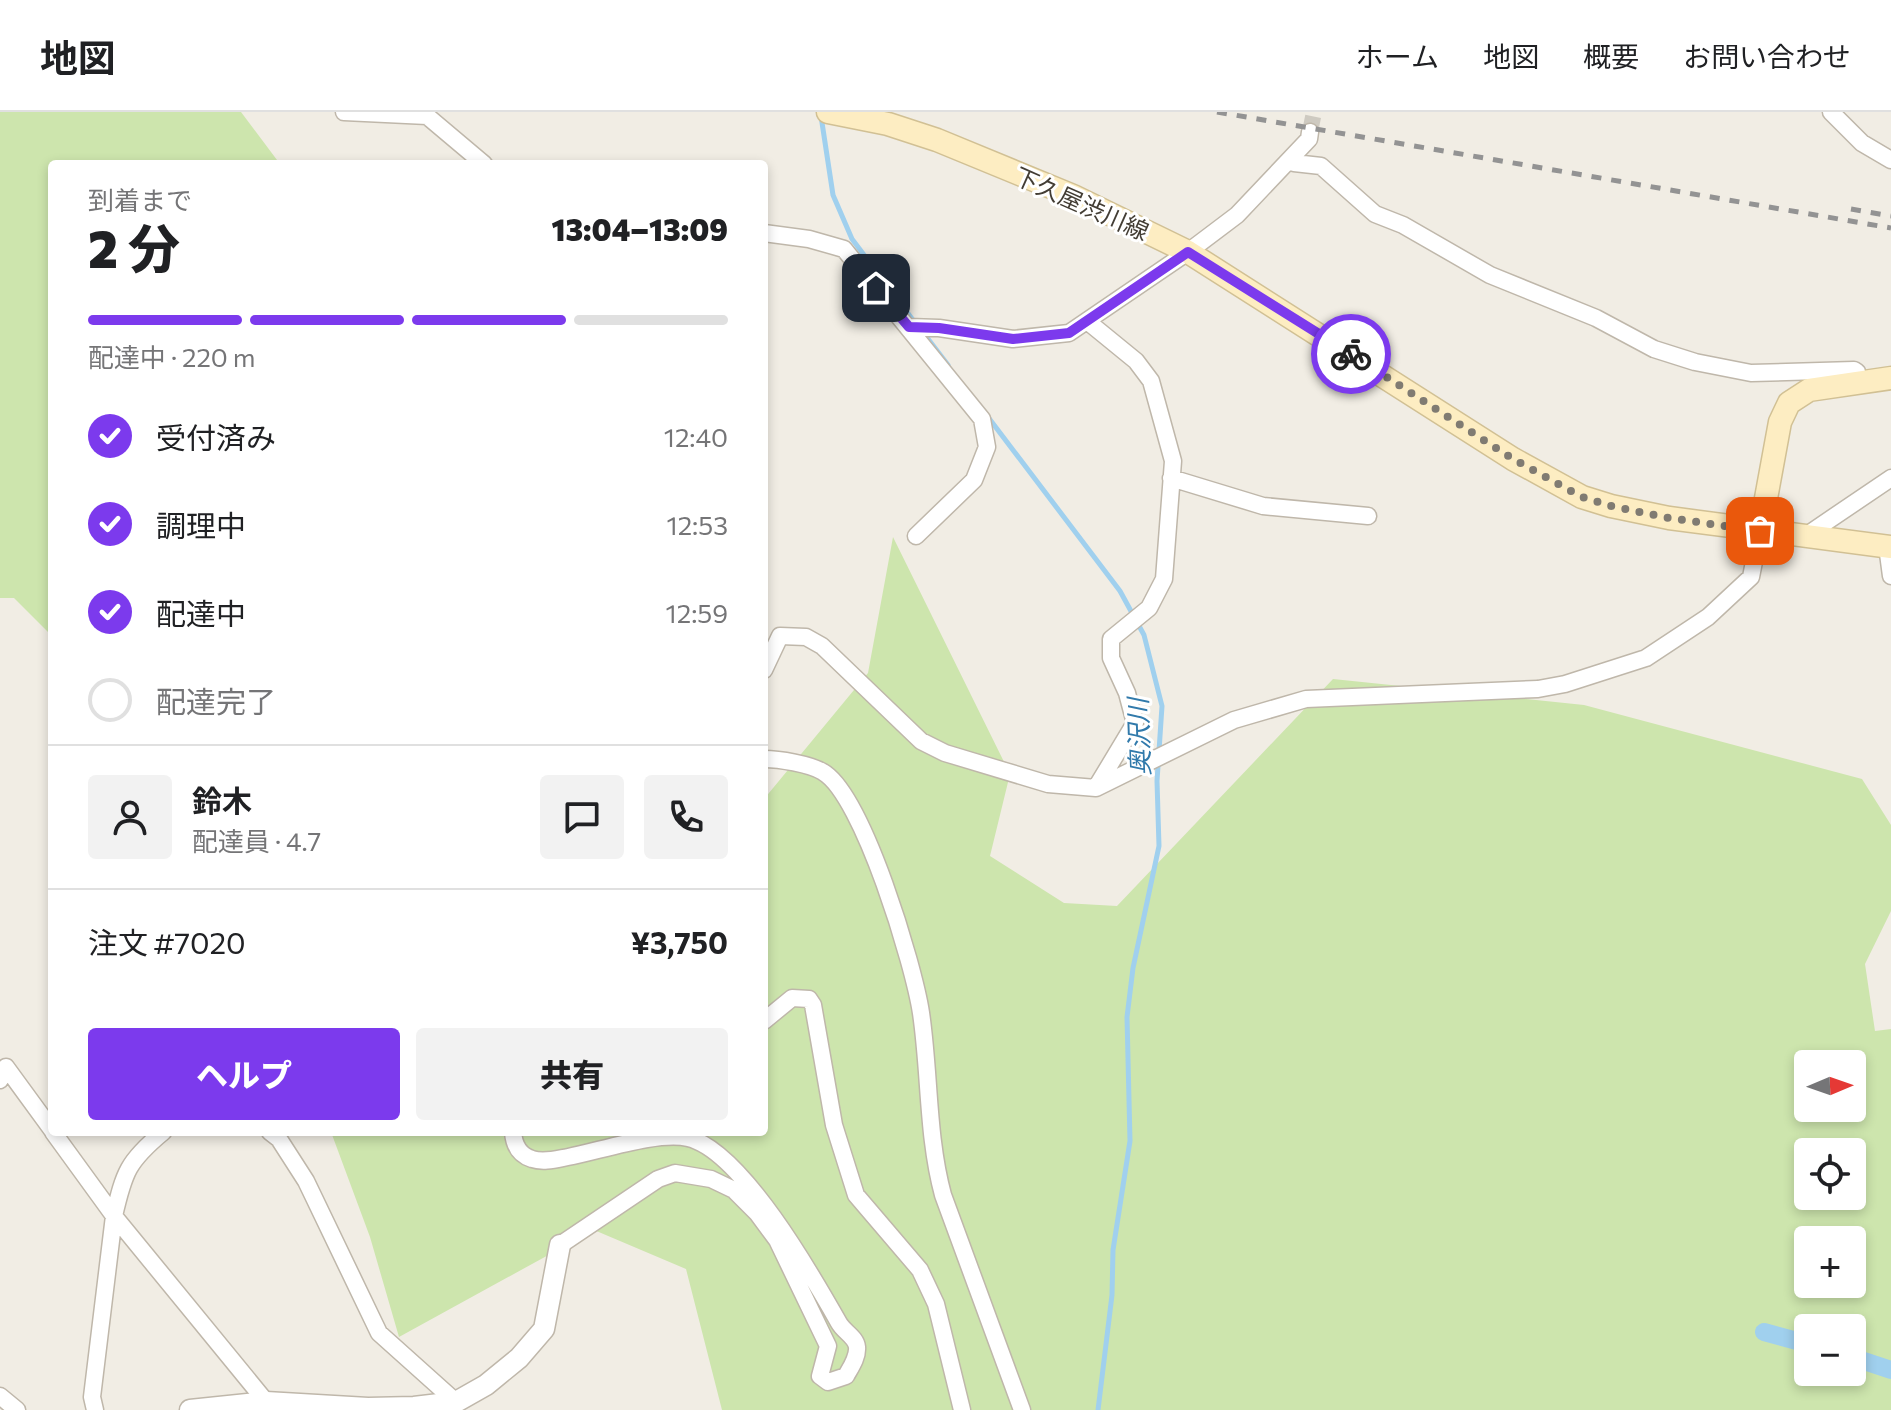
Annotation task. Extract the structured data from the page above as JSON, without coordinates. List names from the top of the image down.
{
  "streets": {
    "main road": ["下久屋渋川線"]
  },
  "water": ["奥沢川"],
  "north": "right",
  "page": {
    "header": "地図",
    "nav": [
      "ホーム",
      "地図",
      "概要",
      "お問い合わせ"
    ],
    "heading": ["2 分", "到着まで", "13:04–13:09"],
    "panel": [
      "鈴木",
      "配達員 · 4.7",
      "注文 #7020",
      "¥3,750"
    ],
    "bar": "配達中 · 220 m",
    "list": [
      ["受付済み", "12:40"],
      ["調理中", "12:53"],
      ["配達中", "12:59"],
      "配達完了"
    ],
    "buttons": ["ヘルプ", "共有"],
    "map_buttons": ["+", "−"]
  }
}
